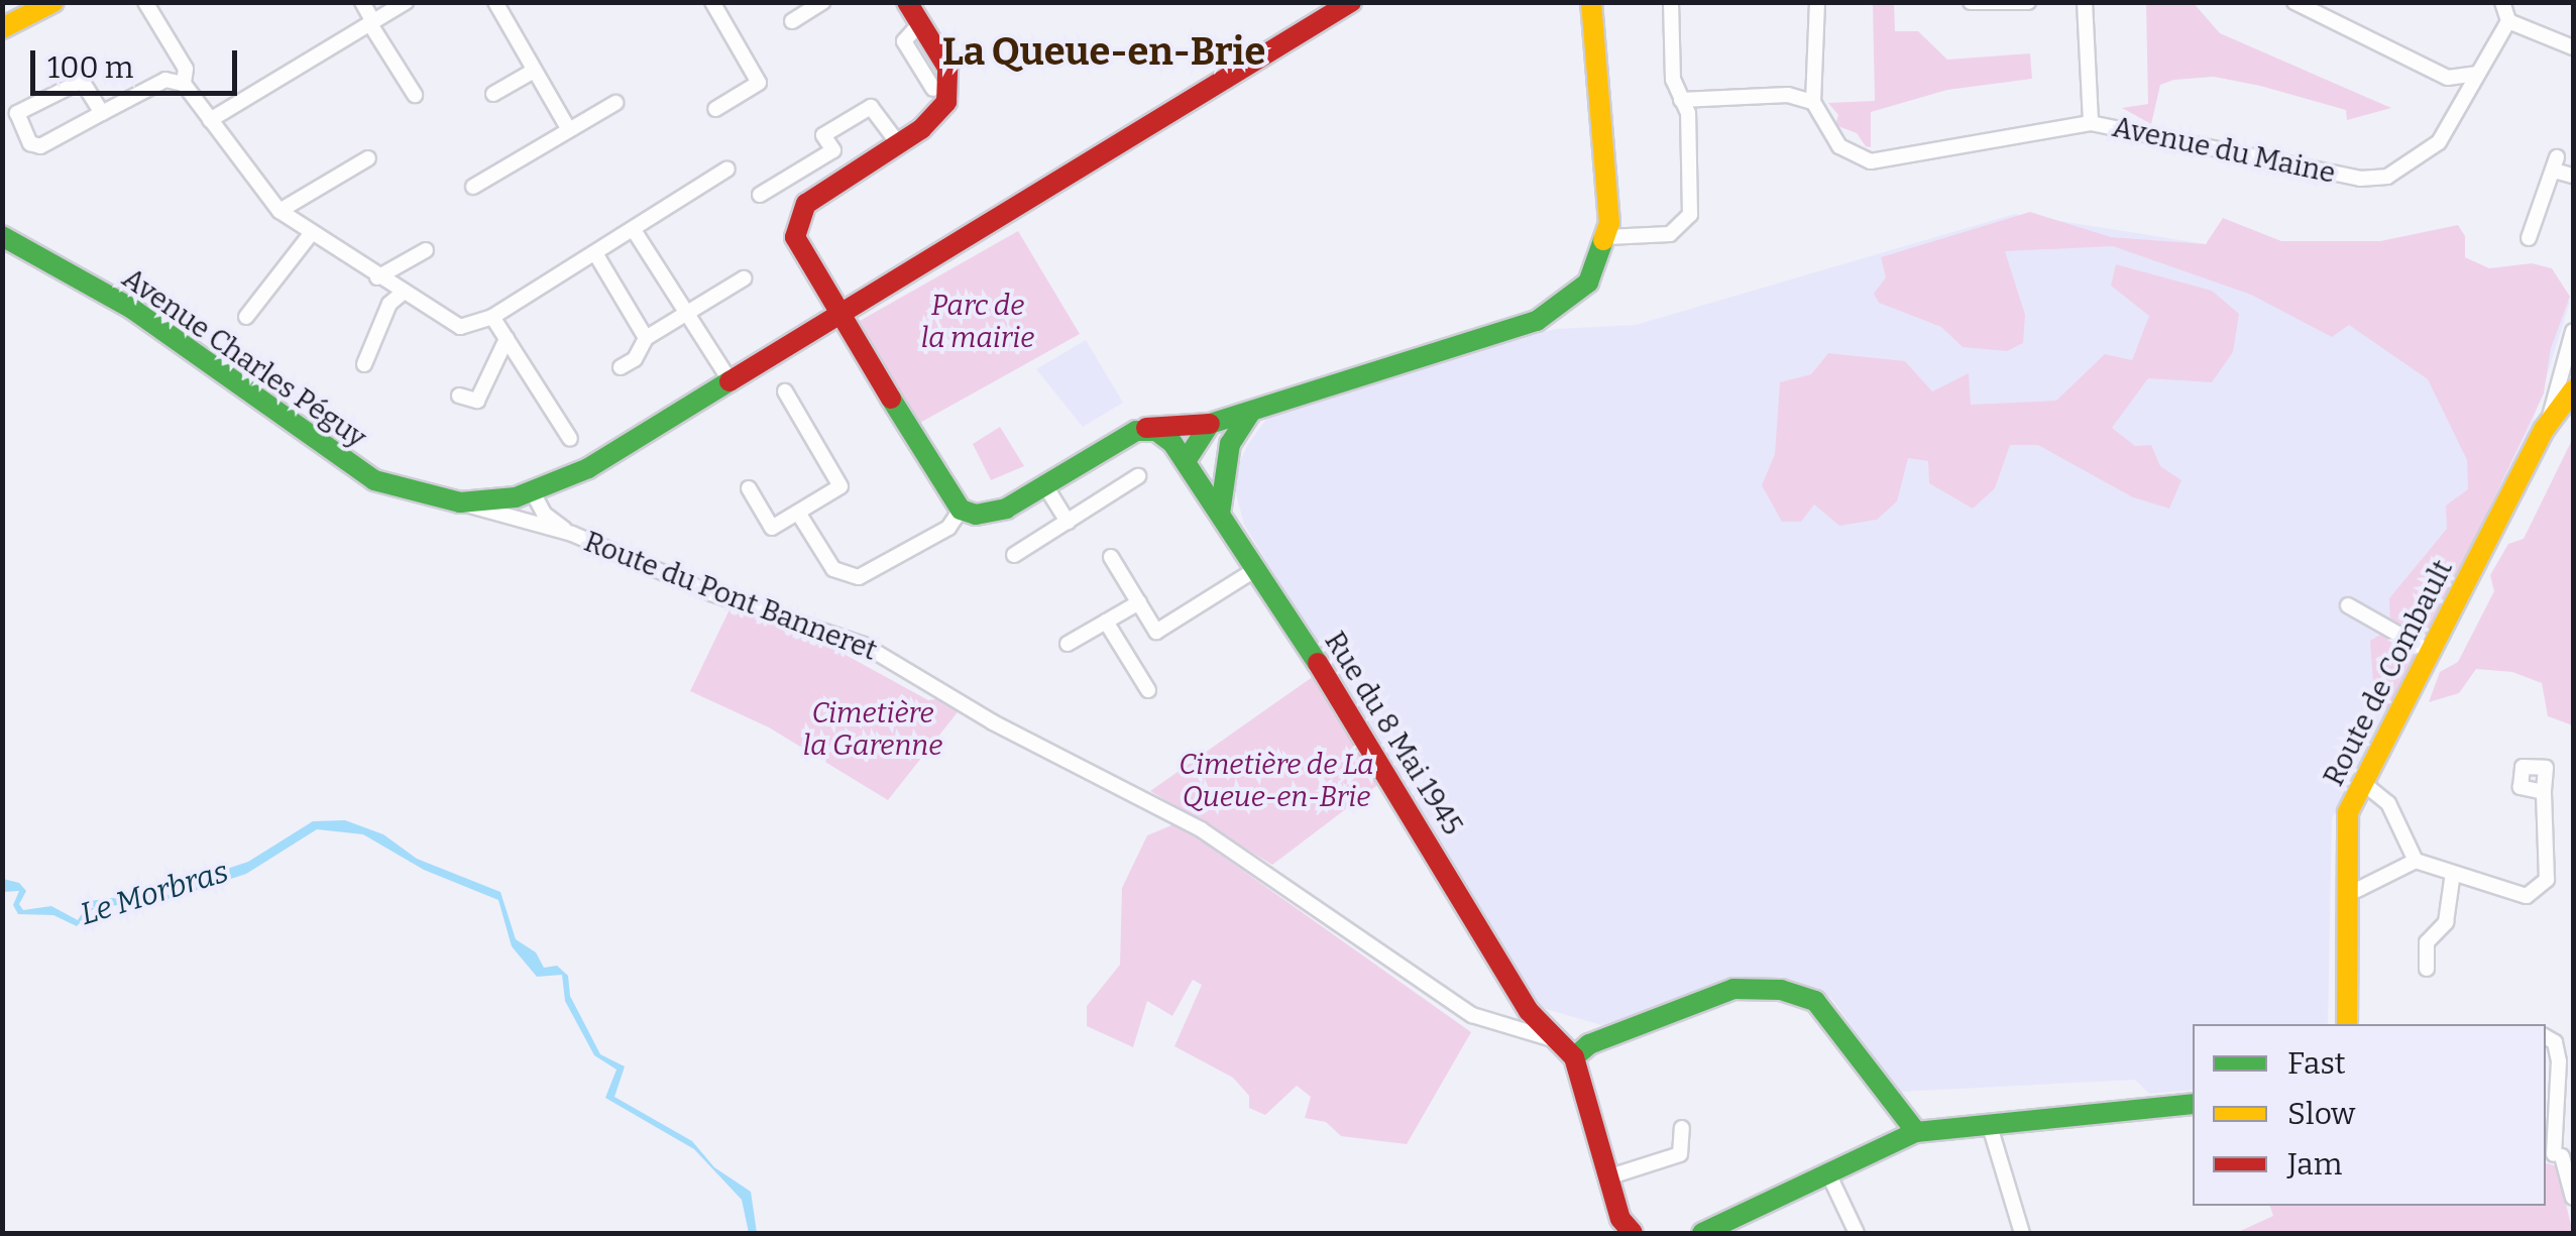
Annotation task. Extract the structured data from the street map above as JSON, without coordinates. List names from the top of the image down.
{
  "streets": {
    "main road": ["Avenue Charles Péguy", "Route de Combault", "Rue du 8 Mai 1945"],
    "street": ["Avenue du Maine", "Route du Pont Banneret"]
  },
  "crossings": [
    ["Avenue Charles Péguy", "Route du Pont Banneret"],
    ["Route du Pont Banneret", "Rue du 8 Mai 1945"]
  ],
  "districts": ["La Queue-en-Brie"],
  "water": ["Le Morbras"],
  "parks": ["Parc de la mairie", "Cimetière la Garenne", "Cimetière de La Queue-en-Brie"],
  "legend": ["Fast", "Slow", "Jam"],
  "scale_bar": "100 m"
}
